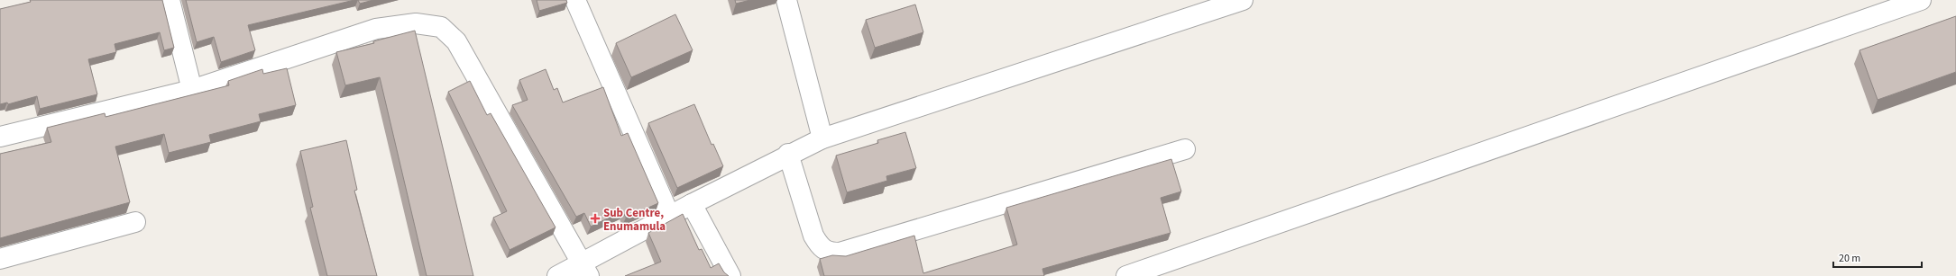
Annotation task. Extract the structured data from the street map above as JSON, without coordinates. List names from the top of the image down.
{
  "places": {
    "health": ["Sub Centre, Enumamula"]
  },
  "scale_bar": "20 m"
}
